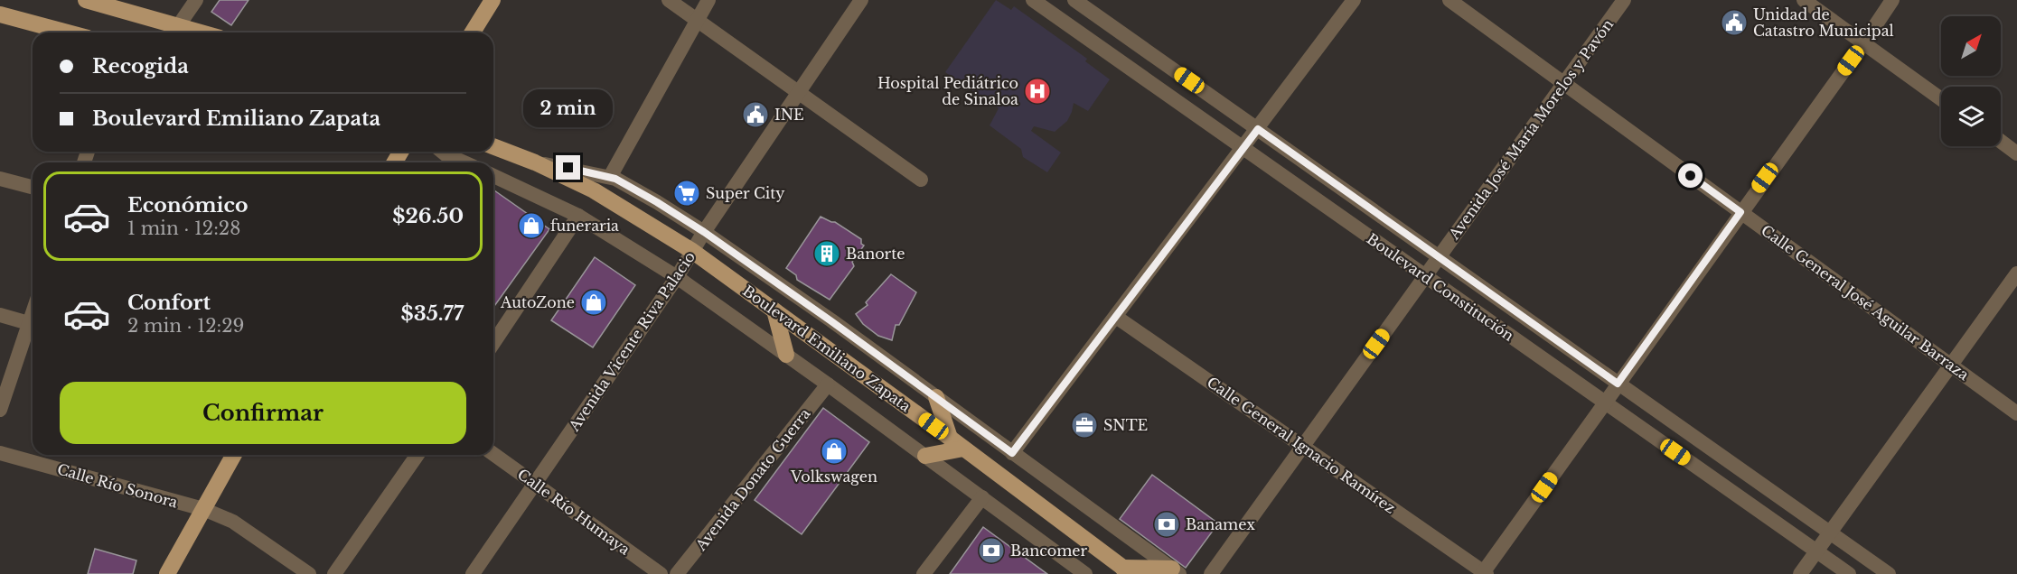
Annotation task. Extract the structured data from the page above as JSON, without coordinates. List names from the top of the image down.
{
  "streets": {
    "main road": ["Boulevard Emiliano Zapata"],
    "street": [
      "Avenida José María Morelos y Pavón",
      "Boulevard Constitución",
      "Calle General José Aguilar Barraza",
      "Avenida Vicente Riva Palacio",
      "Calle General Ignacio Ramírez",
      "Avenida Donato Guerra",
      "Calle Río Sonora",
      "Calle Río Humaya"
    ]
  },
  "crossings": [
    ["Avenida José María Morelos y Pavón", "Boulevard Constitución"],
    ["Avenida José María Morelos y Pavón", "Calle General José Aguilar Barraza"],
    ["Avenida José María Morelos y Pavón", "Calle General Ignacio Ramírez"],
    ["Avenida Vicente Riva Palacio", "Boulevard Emiliano Zapata"],
    ["Avenida Vicente Riva Palacio", "Calle Río Humaya"],
    ["Boulevard Emiliano Zapata", "Avenida Donato Guerra"]
  ],
  "places": {
    "public building": ["Unidad de Catastro Municipal", "INE"],
    "hospital": ["Hospital Pediátrico de Sinaloa"],
    "supermarket": ["Super City"],
    "shop": ["funeraria", "AutoZone", "Volkswagen"],
    "building": ["Banorte"],
    "office": ["SNTE"],
    "bank": ["Banamex", "Bancomer"]
  },
  "north": "top right",
  "page": {
    "banner": ["Recogida", "Boulevard Emiliano Zapata"],
    "bubble": "2 min",
    "list": [
      {
        "name": "Económico",
        "note": "1 min · 12:28",
        "value": "$26.50"
      },
      {
        "name": "Confort",
        "note": "2 min · 12:29",
        "value": "$35.77"
      }
    ],
    "buttons": "Confirmar"
  }
}
